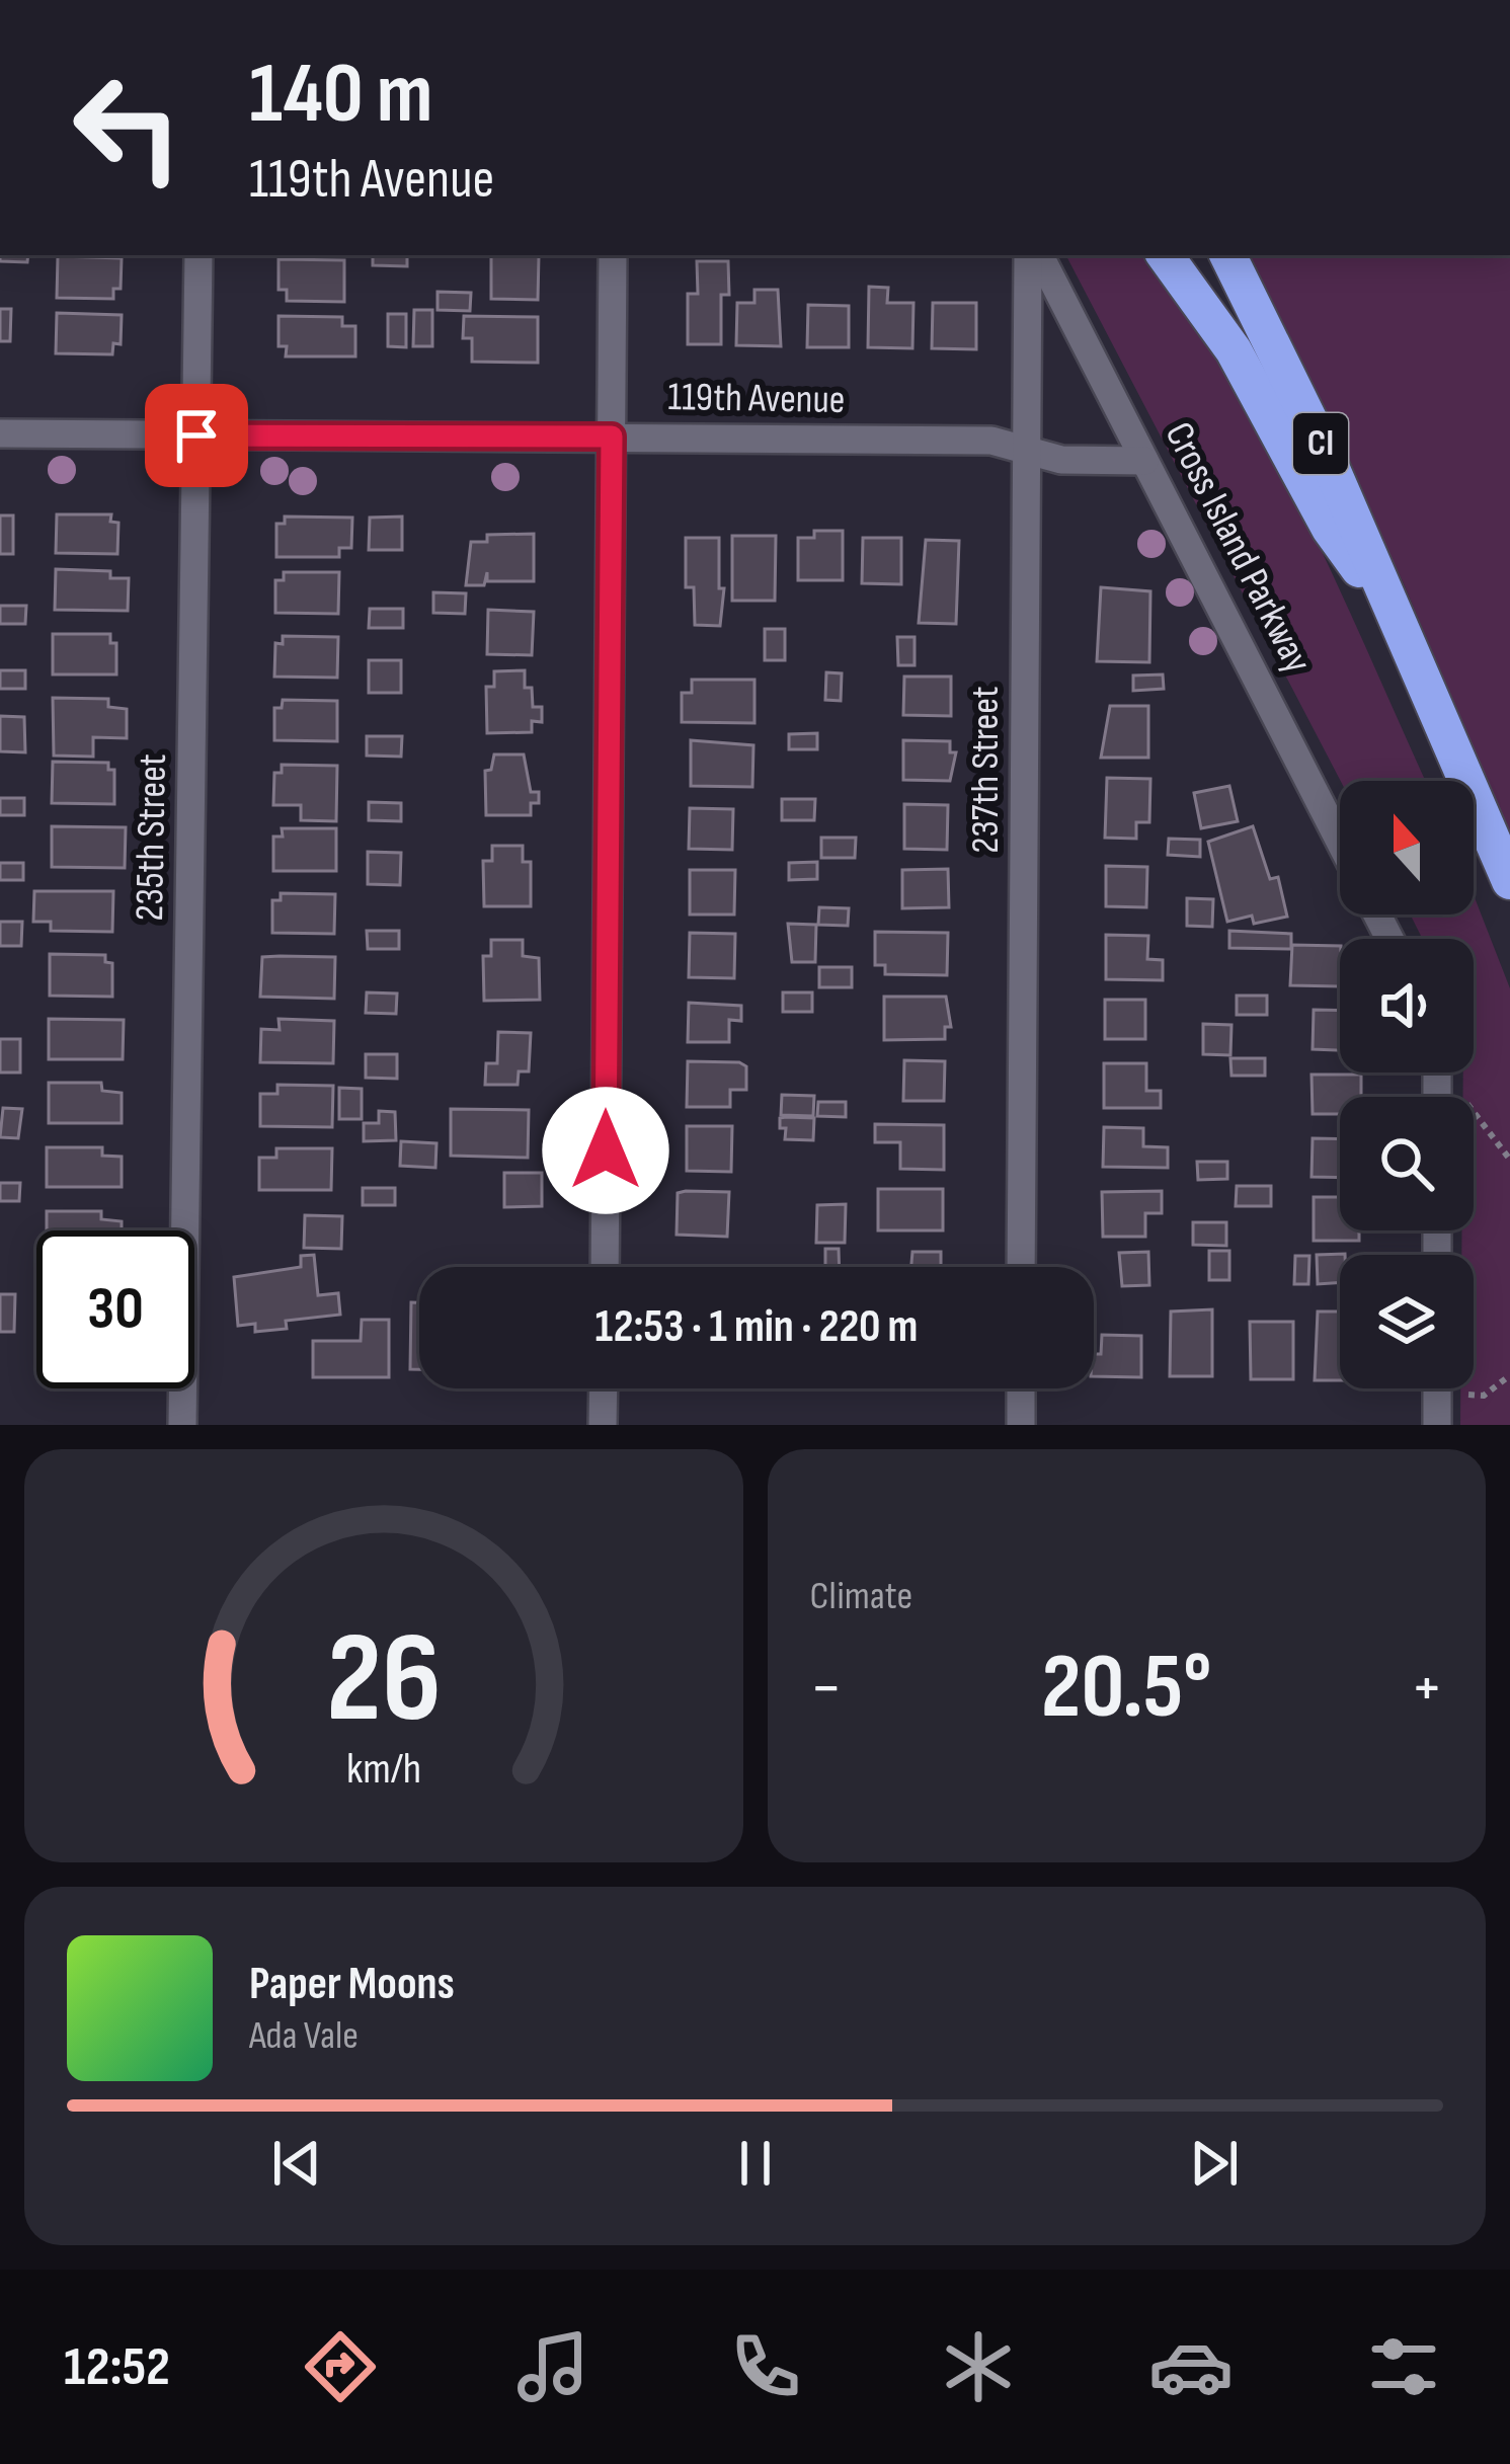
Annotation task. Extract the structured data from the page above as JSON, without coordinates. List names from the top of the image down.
{
  "streets": {
    "highway": ["CI"],
    "street": [
      "119th Avenue",
      "Cross Island Parkway",
      "237th Street",
      "235th Street"
    ]
  },
  "crossings": [
    ["119th Avenue", "Cross Island Parkway"],
    ["119th Avenue", "237th Street"],
    ["119th Avenue", "235th Street"]
  ],
  "north": "top",
  "page": {
    "turn": ["140 m", "119th Avenue"],
    "limit": "30",
    "trip": "12:53 · 1 min · 220 m",
    "tile": "Climate",
    "heat": ["−", "20.5°", "+"],
    "song": ["Paper Moons", "Ada Vale"],
    "tabs": "12:52",
    "gauge": ["26", "km/h"]
  }
}
